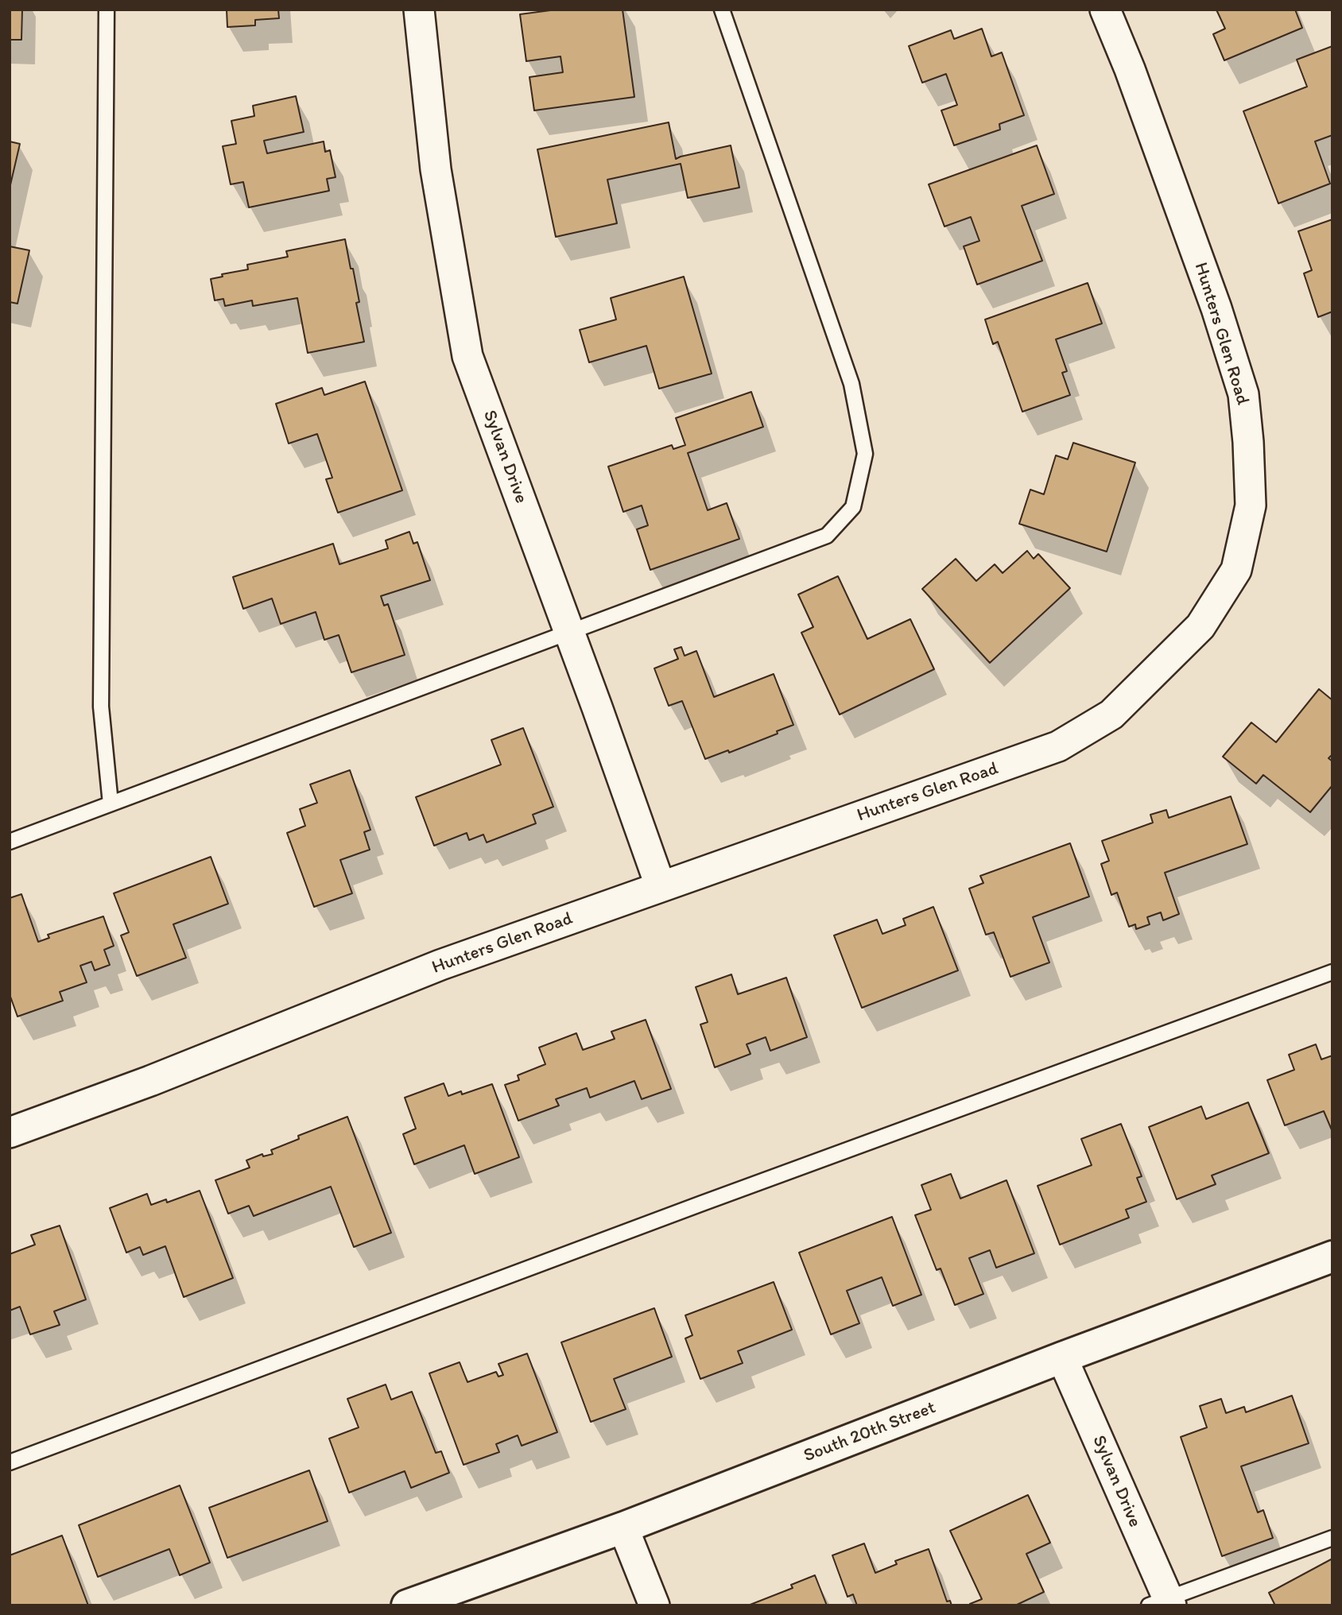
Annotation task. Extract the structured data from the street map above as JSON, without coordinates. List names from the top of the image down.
{
  "streets": {
    "street": ["Hunters Glen Road", "Sylvan Drive", "South 20th Street"]
  },
  "crossings": [
    ["Hunters Glen Road", "Sylvan Drive"],
    ["Sylvan Drive", "South 20th Street"]
  ]
}
